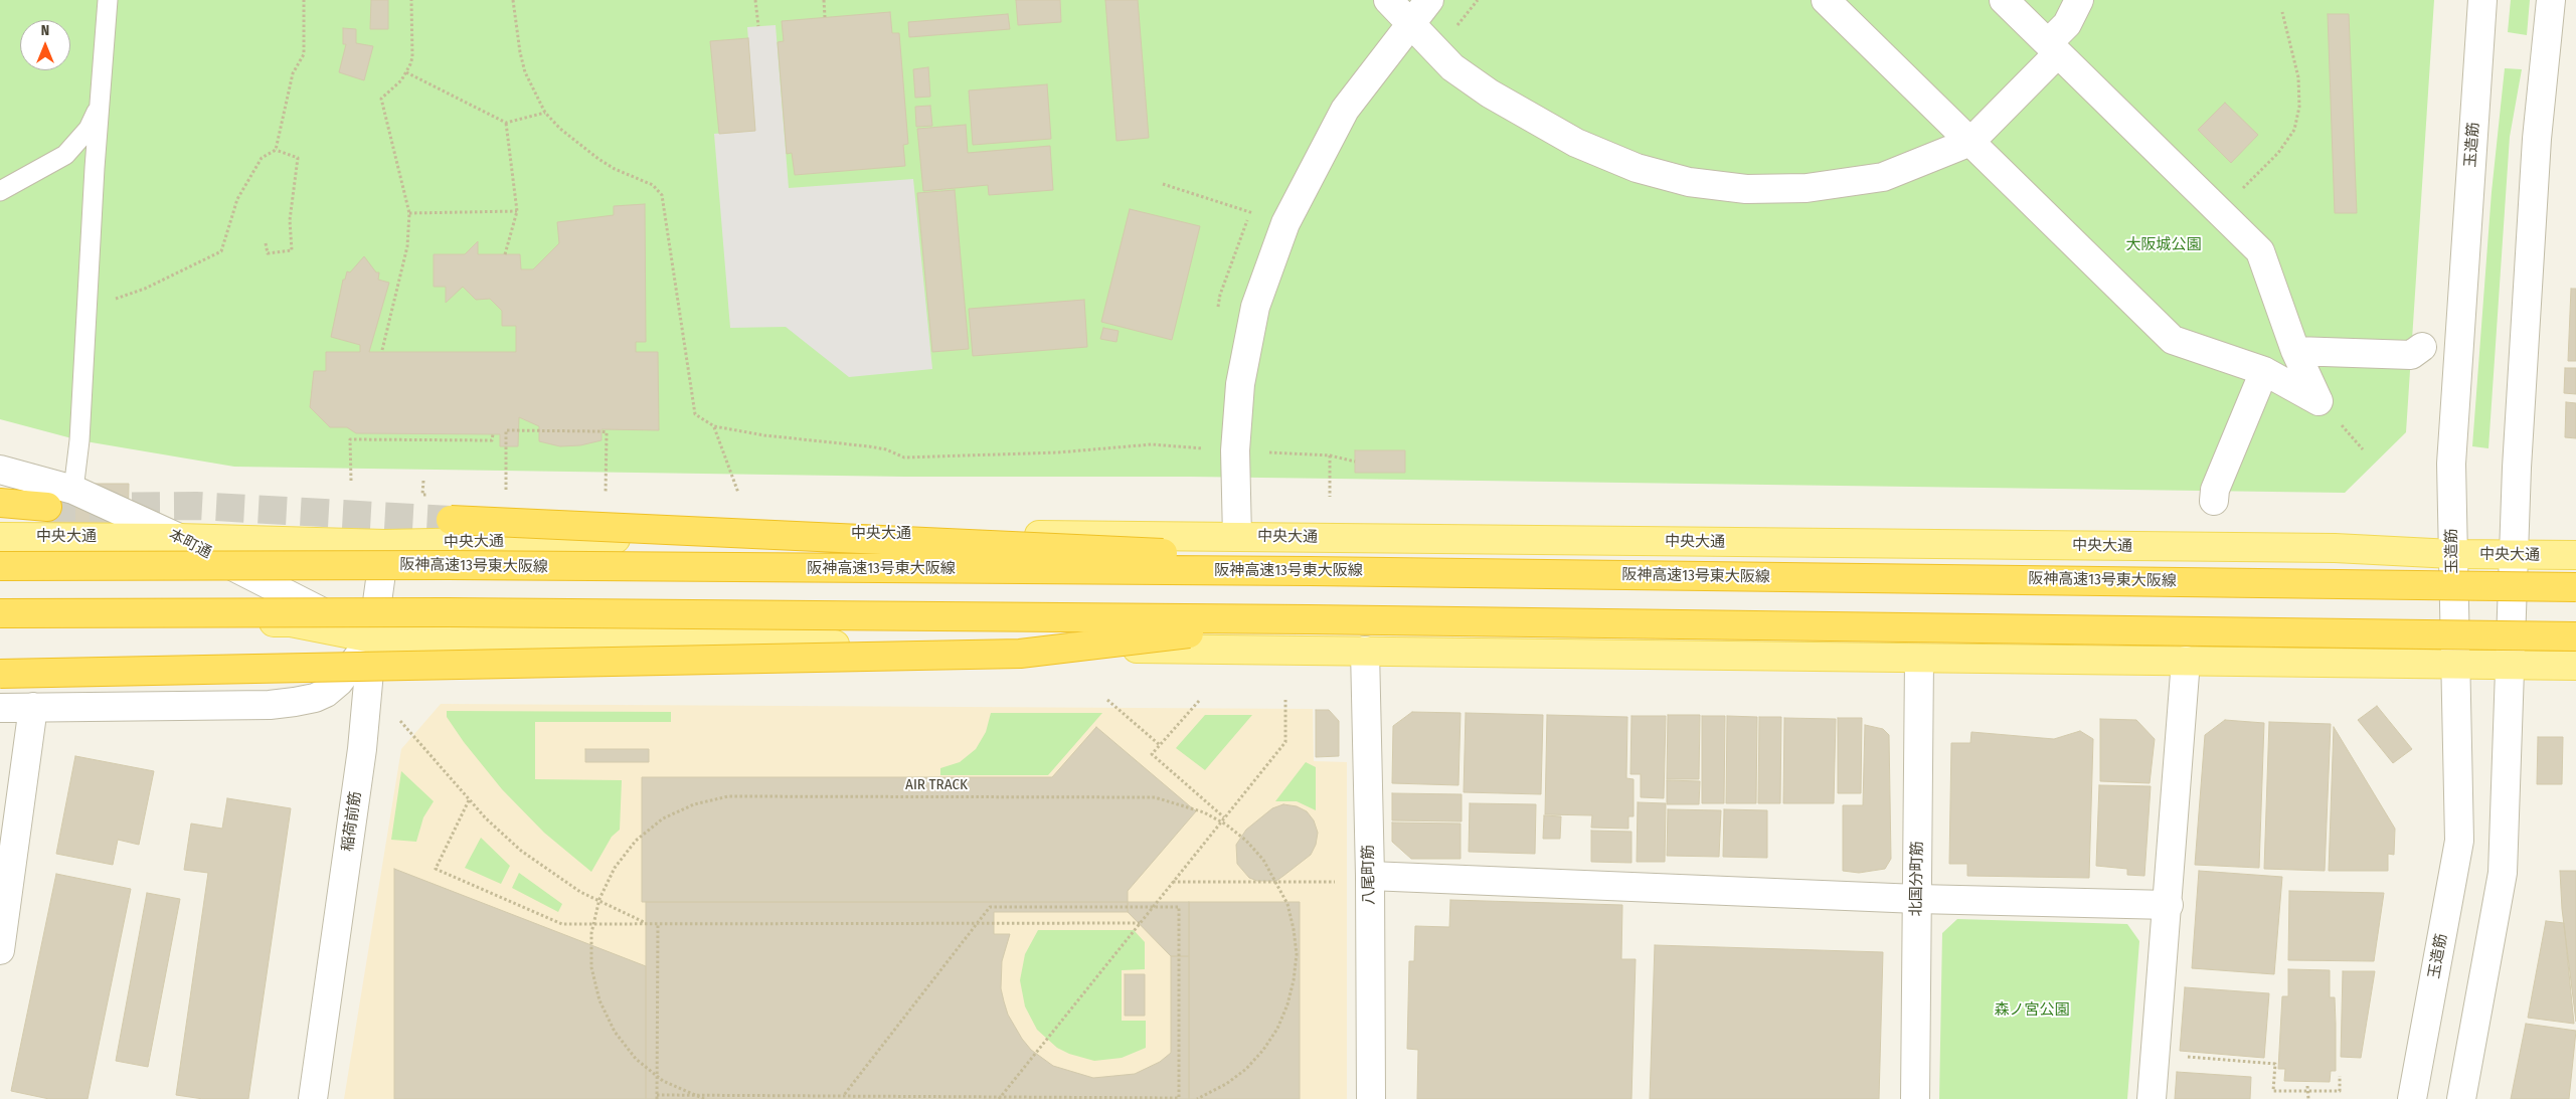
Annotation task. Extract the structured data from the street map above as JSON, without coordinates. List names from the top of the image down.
{
  "streets": {
    "highway": ["阪神高速13号東大阪線"],
    "main road": ["中央大通"],
    "street": [
      "玉造筋",
      "本町通",
      "稲荷前筋",
      "八尾町筋",
      "北国分町筋"
    ],
    "path": ["AIR TRACK"]
  },
  "crossings": [
    ["玉造筋", "中央大通"],
    ["中央大通", "本町通"],
    ["中央大通", "稲荷前筋"],
    ["本町通", "稲荷前筋"]
  ],
  "parks": ["大阪城公園", "森ノ宮公園"],
  "north": "top"
}
